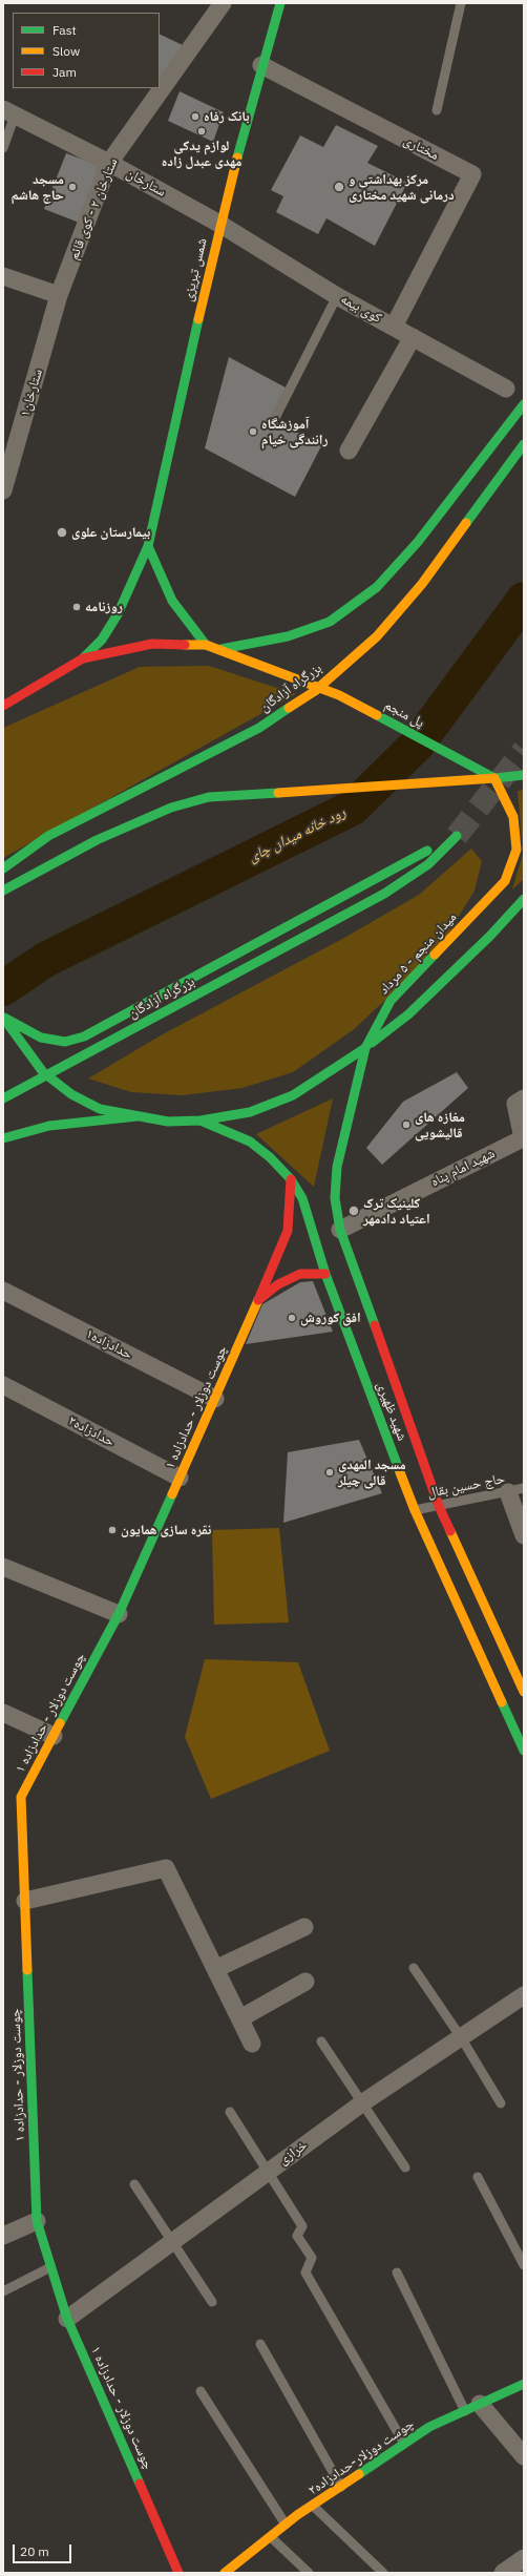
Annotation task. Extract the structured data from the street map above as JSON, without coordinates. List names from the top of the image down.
{
  "streets": {
    "main road": [
      "شمس تبریزی",
      "بزرگراه آزادگان",
      "پل منجم",
      "میدان منجم - ۵ مرداد",
      "چوست دوزلار - حدادزاده ۱",
      "شهید ظهیری",
      "چوست دوزلار-حدادزاده۲"
    ],
    "street": [
      "مختاری",
      "ستارخان",
      "ستارخان ۲ - کوی قائم",
      "کوی بیمه",
      "ستارخان۱",
      "شهید امام پناه",
      "حدادزاده۱",
      "حدادزاده۲",
      "خرازی"
    ],
    "lane": ["حاج حسین بقال"]
  },
  "crossings": [
    ["مختاری", "شمس تبریزی"],
    ["مختاری", "کوی بیمه"],
    ["ستارخان", "ستارخان ۲ - کوی قائم"],
    ["ستارخان", "شمس تبریزی"],
    ["ستارخان", "کوی بیمه"],
    ["ستارخان ۲ - کوی قائم", "ستارخان۱"],
    ["شمس تبریزی", "کوی بیمه"],
    ["بزرگراه آزادگان", "میدان منجم - ۵ مرداد"],
    ["پل منجم", "میدان منجم - ۵ مرداد"],
    ["میدان منجم - ۵ مرداد", "شهید ظهیری"],
    ["شهید امام پناه", "شهید ظهیری"],
    ["حدادزاده۱", "چوست دوزلار - حدادزاده ۱"],
    ["چوست دوزلار - حدادزاده ۱", "شهید ظهیری"],
    ["چوست دوزلار - حدادزاده ۱", "حدادزاده۲"],
    ["چوست دوزلار - حدادزاده ۱", "خرازی"],
    ["شهید ظهیری", "حاج حسین بقال"]
  ],
  "water": ["رود خانه میدان چای"],
  "places": [
    "بانک رفاه",
    "لوازم یدکی مهدی عبدل زاده",
    "مسجد حاج هاشم",
    "مرکز بهداشتی و درمانی شهید مختاری",
    "آموزشگاه رانندگی خیام",
    "بیمارستان علوی",
    "روزنامه",
    "مغازه های قالیشویی",
    "کلینیک ترک اعتیاد دادمهر",
    "افق کوروش",
    "مسجد المهدی قالی چیلر",
    "نقره سازی همایون"
  ],
  "legend": ["Fast", "Slow", "Jam"],
  "scale_bar": "20 m"
}
